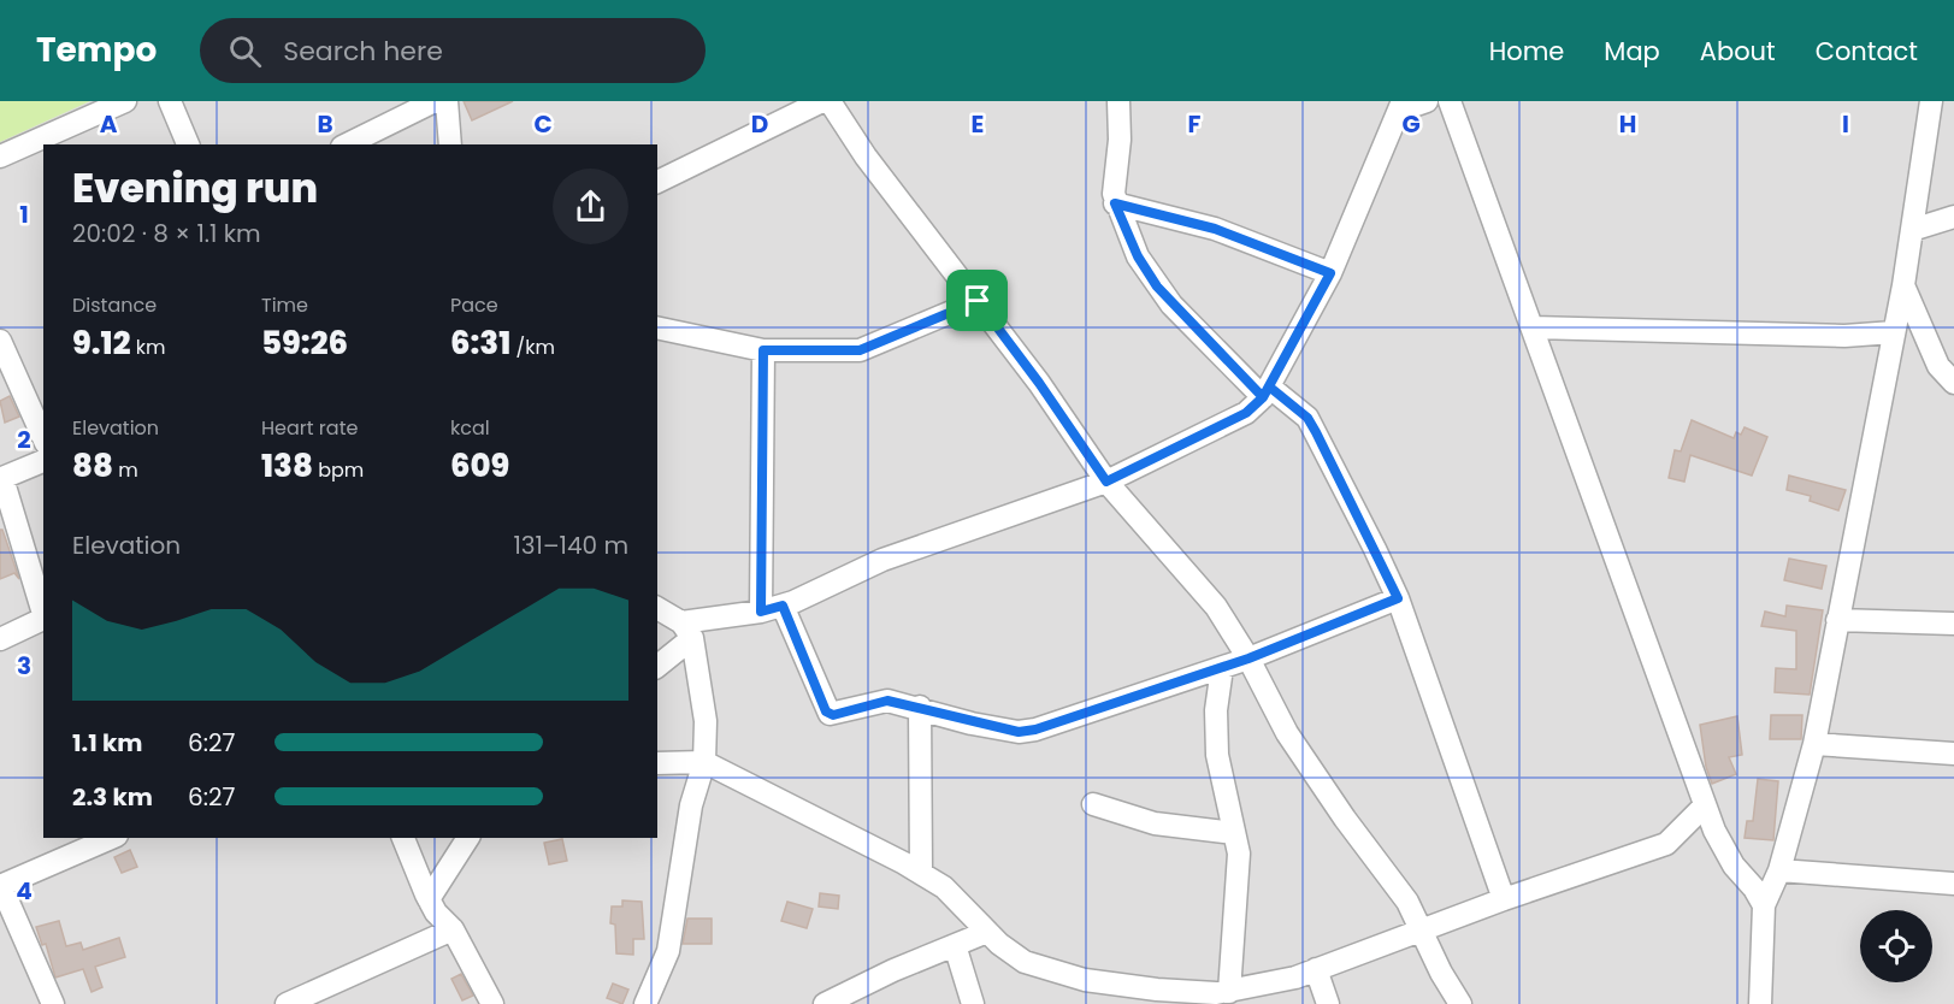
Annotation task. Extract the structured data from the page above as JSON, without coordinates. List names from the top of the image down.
{
  "page": {
    "header": "Tempo",
    "search": "Search here",
    "nav": [
      "Home",
      "Map",
      "About",
      "Contact"
    ],
    "heading": ["Evening run", "20:02 · 8 × 1.1 km"],
    "stats": [
      ["Distance", "9.12 km"],
      ["Time", "59:26"],
      ["Pace", "6:31 /km"],
      ["Elevation", "88 m"],
      ["Heart rate", "138 bpm"],
      ["kcal", "609"]
    ],
    "chart": ["Elevation", "131–140 m"],
    "list": [
      {
        "name": "1.1 km",
        "note": "6:27"
      },
      {
        "name": "2.3 km",
        "note": "6:27"
      }
    ]
  },
  "grid": {
    "columns": [
      "A",
      "B",
      "C",
      "D",
      "E",
      "F",
      "G",
      "H",
      "I"
    ],
    "rows": [
      "1",
      "2",
      "3",
      "4"
    ]
  }
}
